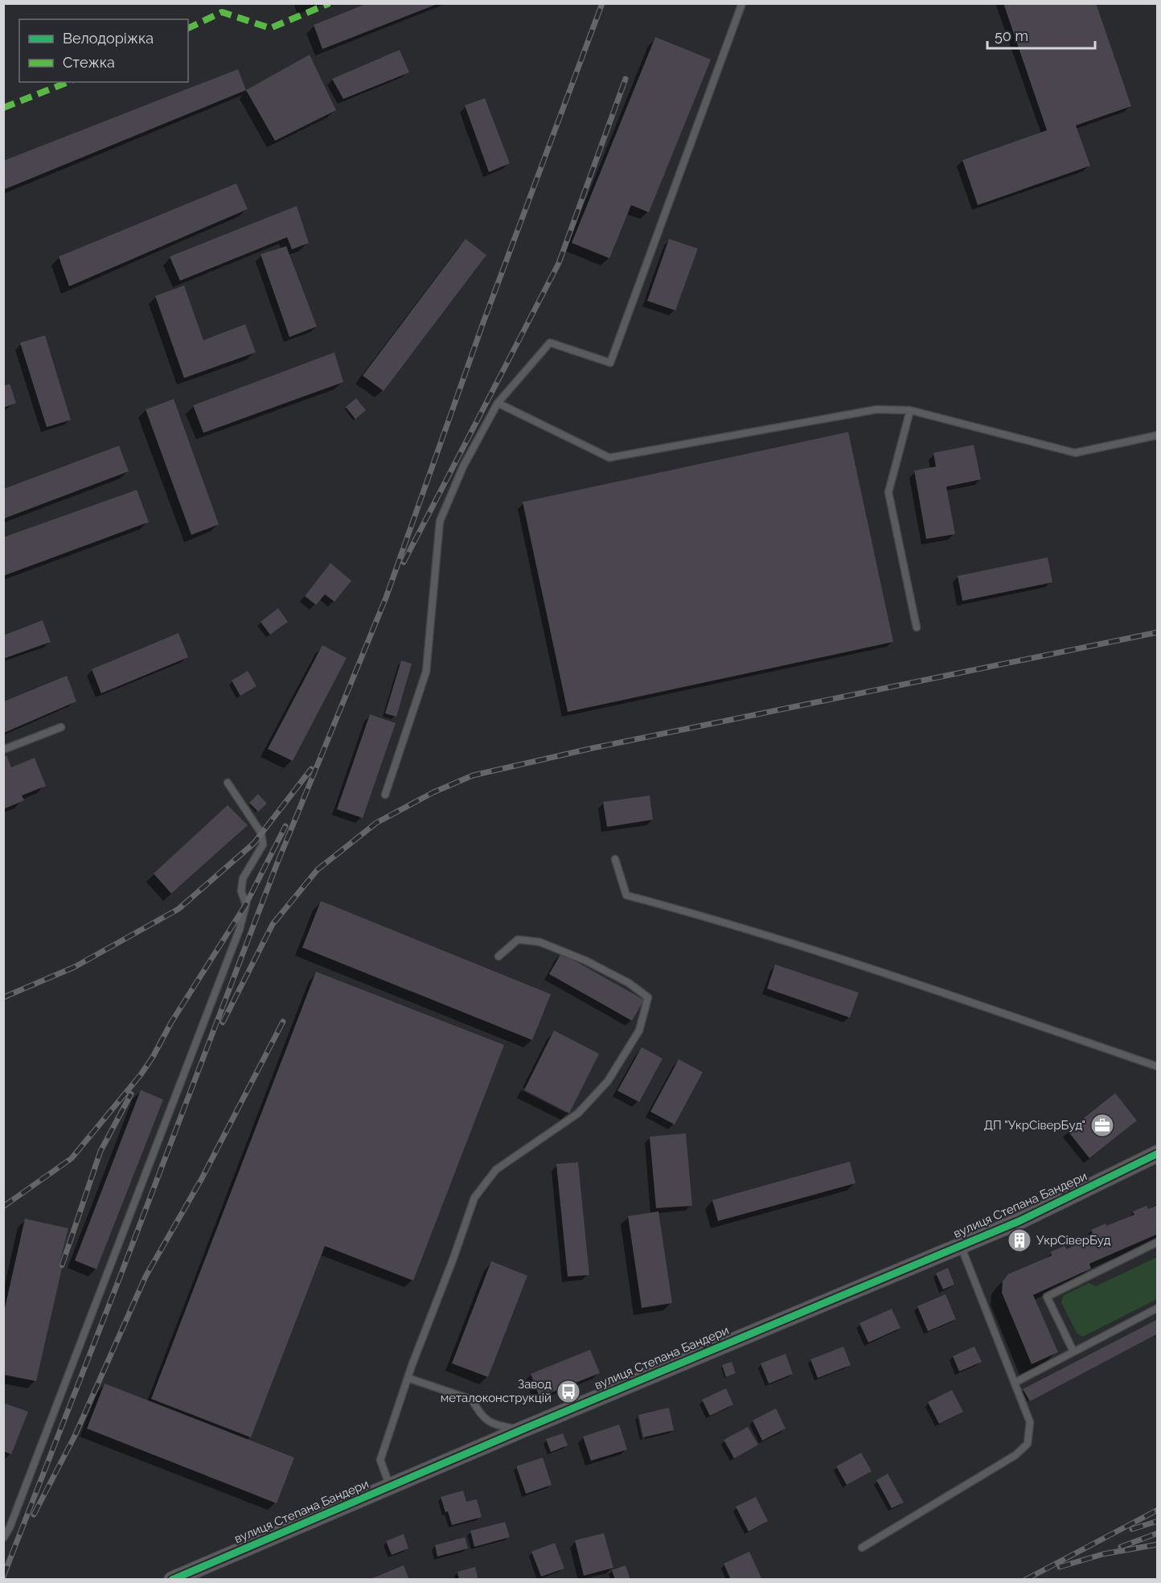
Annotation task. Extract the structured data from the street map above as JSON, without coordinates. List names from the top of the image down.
{
  "streets": {
    "street": ["вулиця Степана Бандери"]
  },
  "places": {
    "office": ["ДП \"УкрСіверБуд\""],
    "building": ["УкрСіверБуд"],
    "bus stop": ["Завод металоконструкцій"]
  },
  "legend": ["Велодоріжка", "Стежка"],
  "scale_bar": "50 m"
}
